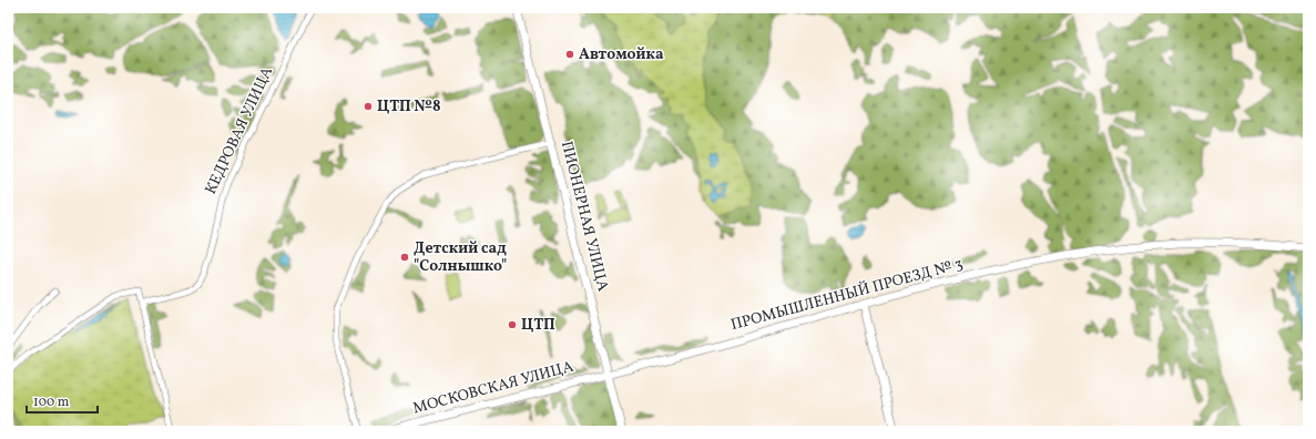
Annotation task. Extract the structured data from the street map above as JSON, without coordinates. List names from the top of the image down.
{
  "streets": {
    "street": [
      "КЕДРОВАЯ УЛИЦА",
      "ПИОНЕРНАЯ УЛИЦА",
      "ПРОМЫШЛЕННЫЙ ПРОЕЗД № 3",
      "МОСКОВСКАЯ УЛИЦА"
    ]
  },
  "crossings": [
    ["ПИОНЕРНАЯ УЛИЦА", "ПРОМЫШЛЕННЫЙ ПРОЕЗД № 3"],
    ["ПИОНЕРНАЯ УЛИЦА", "МОСКОВСКАЯ УЛИЦА"],
    ["ПРОМЫШЛЕННЫЙ ПРОЕЗД № 3", "МОСКОВСКАЯ УЛИЦА"]
  ],
  "places": [
    "Автомойка",
    "ЦТП №8",
    "Детский сад \"Солнышко\"",
    "ЦТП"
  ],
  "scale_bar": "100 m"
}
